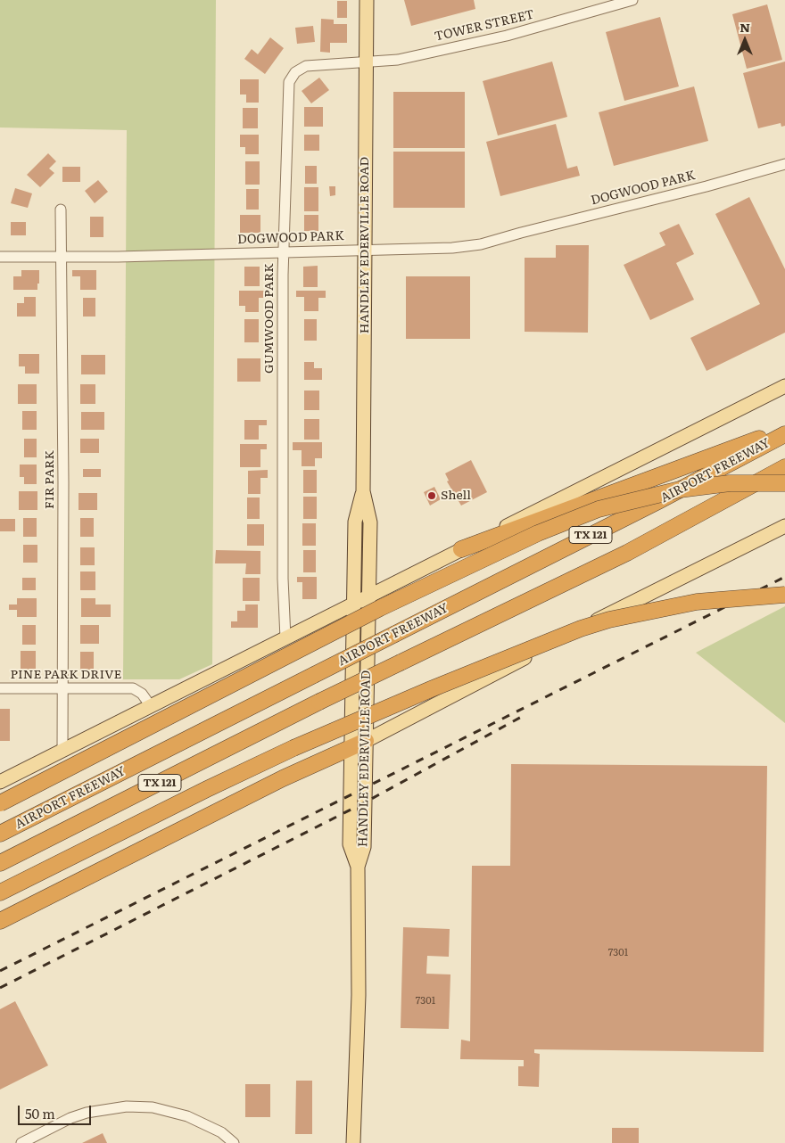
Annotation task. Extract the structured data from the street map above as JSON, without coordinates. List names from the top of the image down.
{
  "streets": {
    "highway": ["AIRPORT FREEWAY", "TX 121"],
    "main road": ["HANDLEY EDERVILLE ROAD"],
    "street": [
      "TOWER STREET",
      "DOGWOOD PARK",
      "GUMWOOD PARK",
      "FIR PARK",
      "PINE PARK DRIVE"
    ]
  },
  "crossings": [
    ["TOWER STREET", "HANDLEY EDERVILLE ROAD"],
    ["TOWER STREET", "GUMWOOD PARK"],
    ["DOGWOOD PARK", "HANDLEY EDERVILLE ROAD"],
    ["DOGWOOD PARK", "GUMWOOD PARK"],
    ["DOGWOOD PARK", "FIR PARK"],
    ["HANDLEY EDERVILLE ROAD", "GUMWOOD PARK"],
    ["FIR PARK", "PINE PARK DRIVE"]
  ],
  "places": ["Shell"],
  "house_numbers": ["7301", "7301"],
  "scale_bar": "50 m",
  "north": "top"
}
